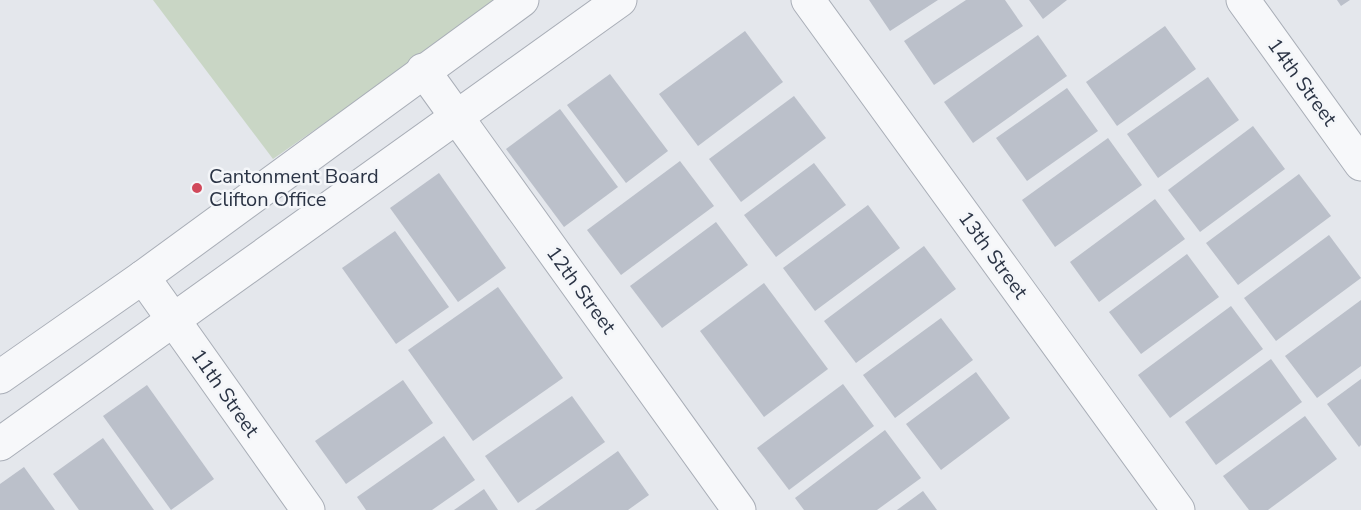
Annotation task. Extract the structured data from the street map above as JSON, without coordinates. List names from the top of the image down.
{
  "streets": {
    "street": [
      "14th Street",
      "13th Street",
      "12th Street",
      "11th Street"
    ]
  },
  "places": ["Cantonment Board Clifton Office"]
}
